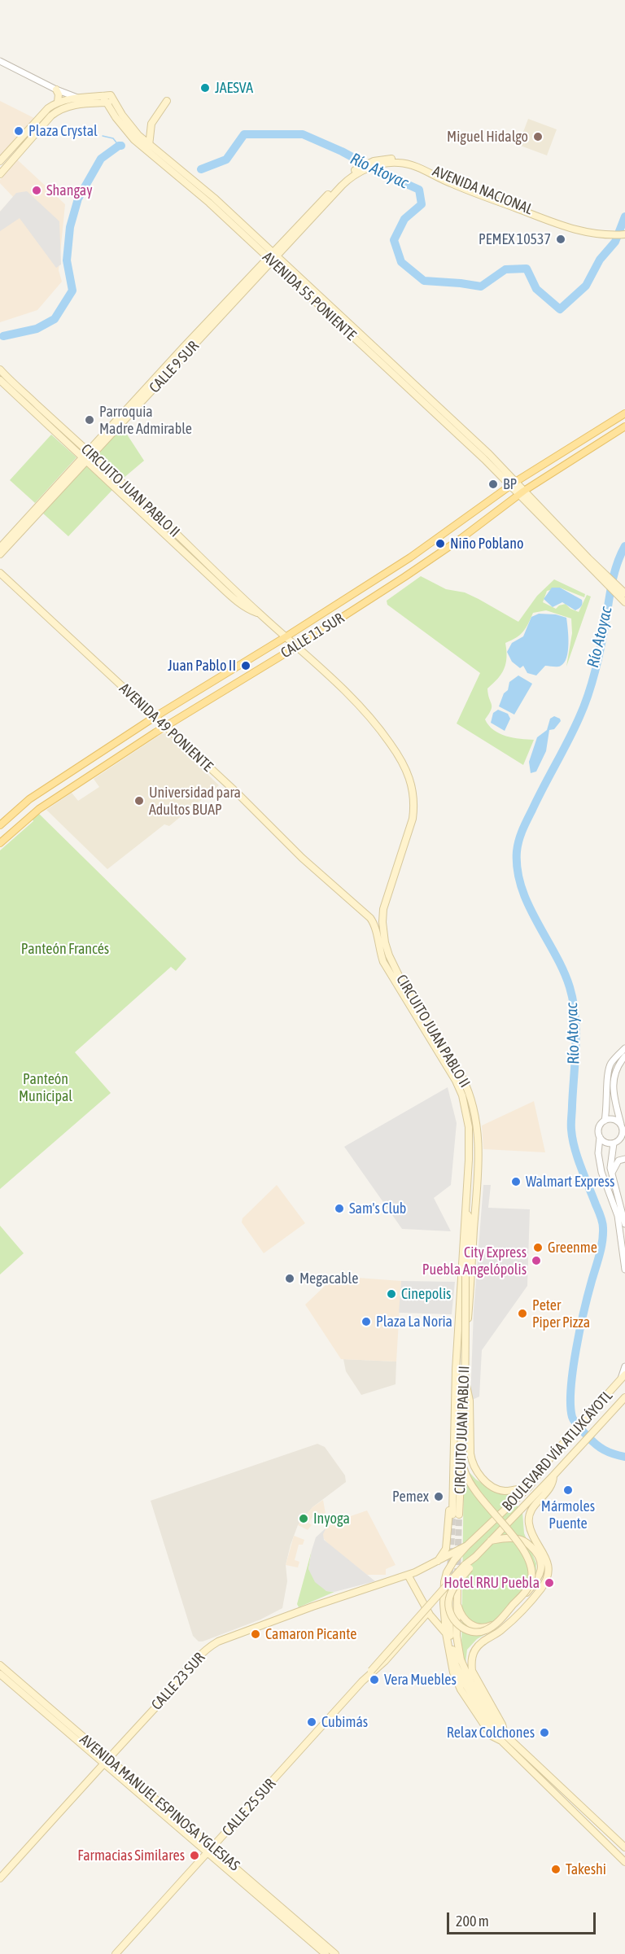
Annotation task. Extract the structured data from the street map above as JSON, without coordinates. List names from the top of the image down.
{
  "streets": {
    "main road": [
      "AVENIDA NACIONAL",
      "AVENIDA 55 PONIENTE",
      "CALLE 9 SUR",
      "CIRCUITO JUAN PABLO II",
      "CALLE 11 SUR",
      "AVENIDA 49 PONIENTE",
      "BOULEVARD VÍA ATLIXCÁYOTL",
      "CALLE 23 SUR",
      "AVENIDA MANUEL ESPINOSA YGLESIAS",
      "CALLE 25 SUR"
    ]
  },
  "crossings": [
    ["AVENIDA NACIONAL", "CALLE 9 SUR"],
    ["AVENIDA 55 PONIENTE", "CALLE 9 SUR"],
    ["AVENIDA 55 PONIENTE", "CALLE 11 SUR"],
    ["CALLE 9 SUR", "CIRCUITO JUAN PABLO II"],
    ["CIRCUITO JUAN PABLO II", "CALLE 11 SUR"],
    ["CIRCUITO JUAN PABLO II", "AVENIDA 49 PONIENTE"],
    ["CALLE 11 SUR", "AVENIDA 49 PONIENTE"],
    ["BOULEVARD VÍA ATLIXCÁYOTL", "CALLE 23 SUR"],
    ["CALLE 23 SUR", "AVENIDA MANUEL ESPINOSA YGLESIAS"],
    ["AVENIDA MANUEL ESPINOSA YGLESIAS", "CALLE 25 SUR"]
  ],
  "water": ["Río Atoyac"],
  "parks": ["Panteón Francés", "Panteón Municipal"],
  "places": [
    "JAESVA",
    "Plaza Crystal",
    "Miguel Hidalgo",
    "Shangay",
    "PEMEX 10537",
    "Parroquia Madre Admirable",
    "BP",
    "Niño Poblano",
    "Juan Pablo II",
    "Universidad para Adultos BUAP",
    "Walmart Express",
    "Sam's Club",
    "Greenme",
    "City Express Puebla Angelópolis",
    "Megacable",
    "Cinepolis",
    "Peter Piper Pizza",
    "Plaza La Noria",
    "Mármoles Puente",
    "Pemex",
    "Inyoga",
    "Hotel RRU Puebla",
    "Camaron Picante",
    "Vera Muebles",
    "Cubimás",
    "Relax Colchones",
    "Farmacias Similares",
    "Takeshi"
  ],
  "scale_bar": "200 m"
}
